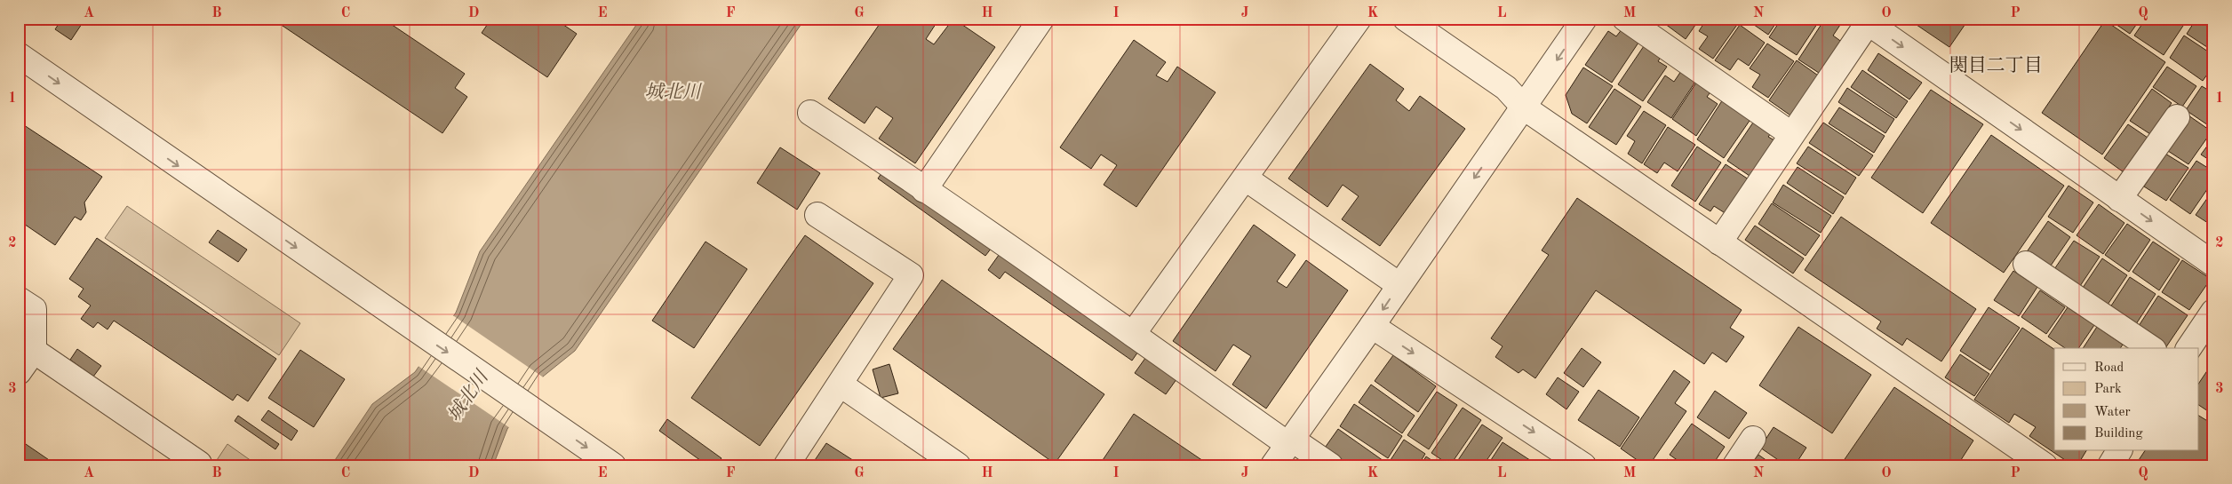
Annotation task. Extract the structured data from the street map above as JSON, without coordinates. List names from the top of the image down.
{
  "districts": ["関目二丁目"],
  "water": ["城北川"],
  "legend": [
    "Road",
    "Park",
    "Water",
    "Building"
  ],
  "grid": {
    "columns": [
      "A",
      "B",
      "C",
      "D",
      "E",
      "F",
      "G",
      "H",
      "I",
      "J",
      "K",
      "L",
      "M",
      "N",
      "O",
      "P",
      "Q"
    ],
    "rows": ["1", "2", "3"]
  }
}
